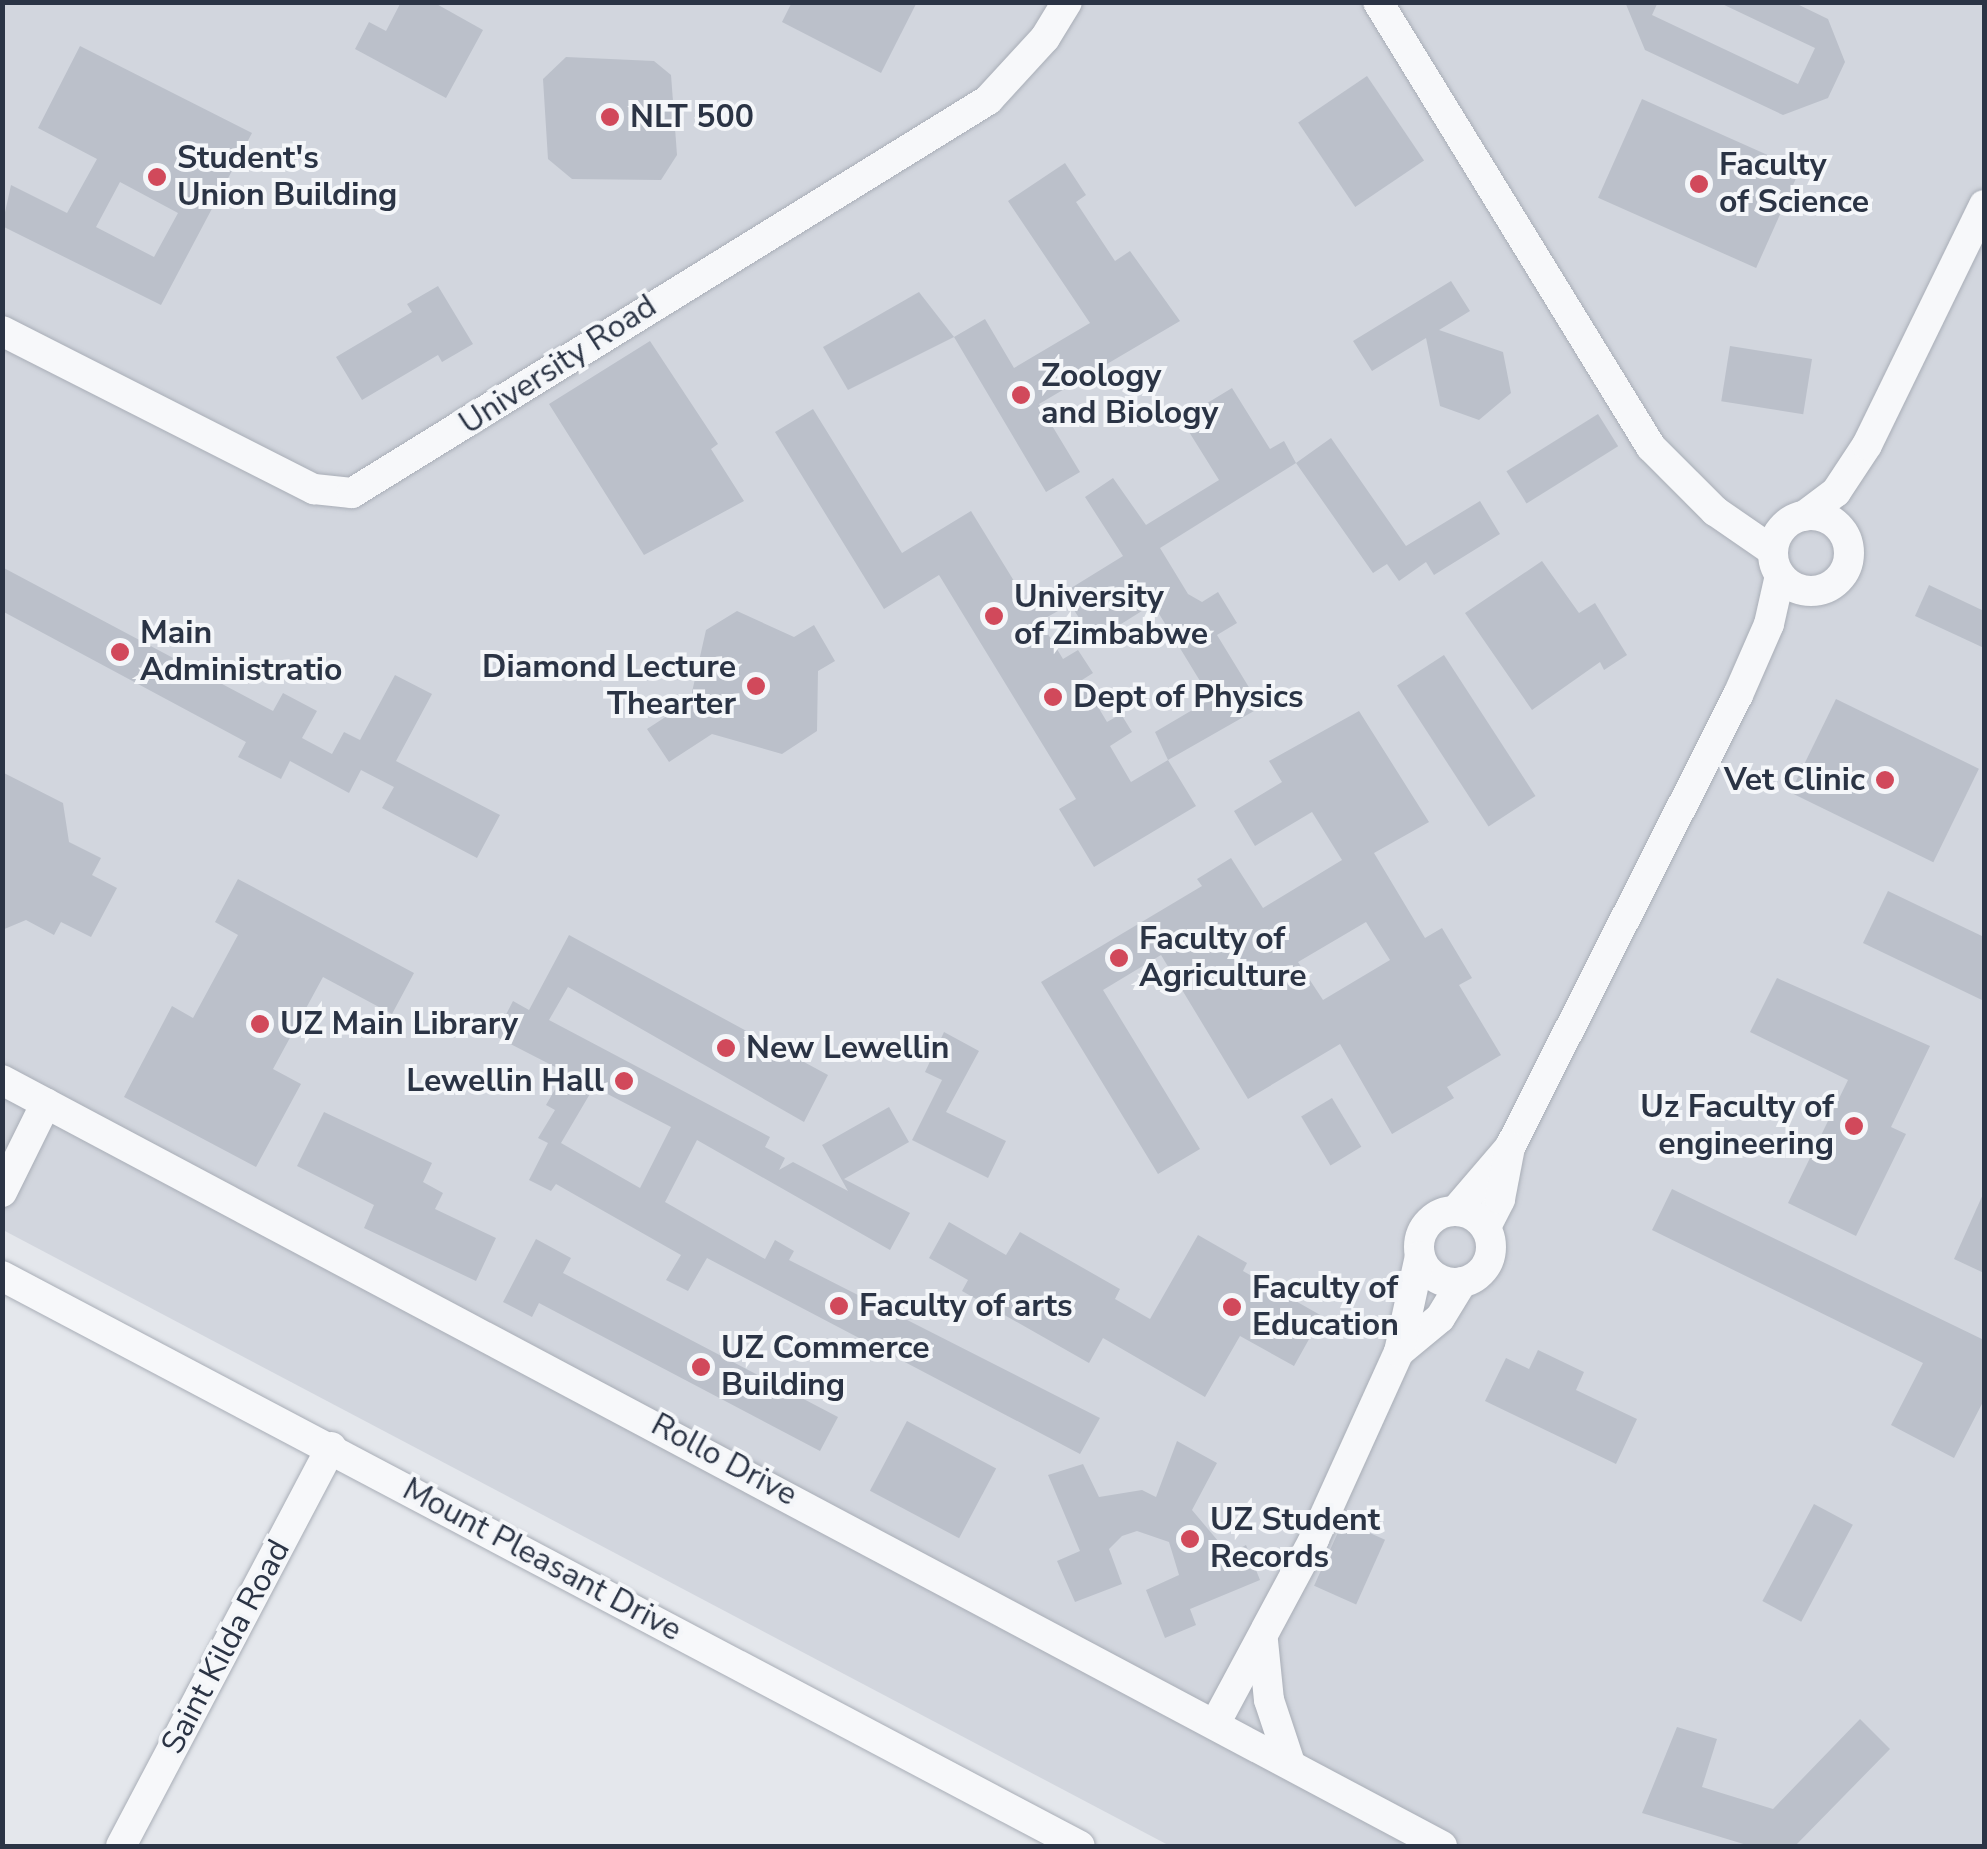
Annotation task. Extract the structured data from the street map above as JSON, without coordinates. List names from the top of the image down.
{
  "streets": {
    "street": [
      "University Road",
      "Rollo Drive",
      "Mount Pleasant Drive",
      "Saint Kilda Road"
    ]
  },
  "crossings": [
    ["Mount Pleasant Drive", "Saint Kilda Road"]
  ],
  "places": [
    "NLT 500",
    "Student's Union Building",
    "Faculty of Science",
    "Zoology and Biology",
    "University of Zimbabwe",
    "Main Administratio",
    "Diamond Lecture Thearter",
    "Dept of Physics",
    "Vet Clinic",
    "Faculty of Agriculture",
    "UZ Main Library",
    "New Lewellin",
    "Lewellin Hall",
    "Uz Faculty of engineering",
    "Faculty of arts",
    "Faculty of Education",
    "UZ Commerce Building",
    "UZ Student Records"
  ]
}
